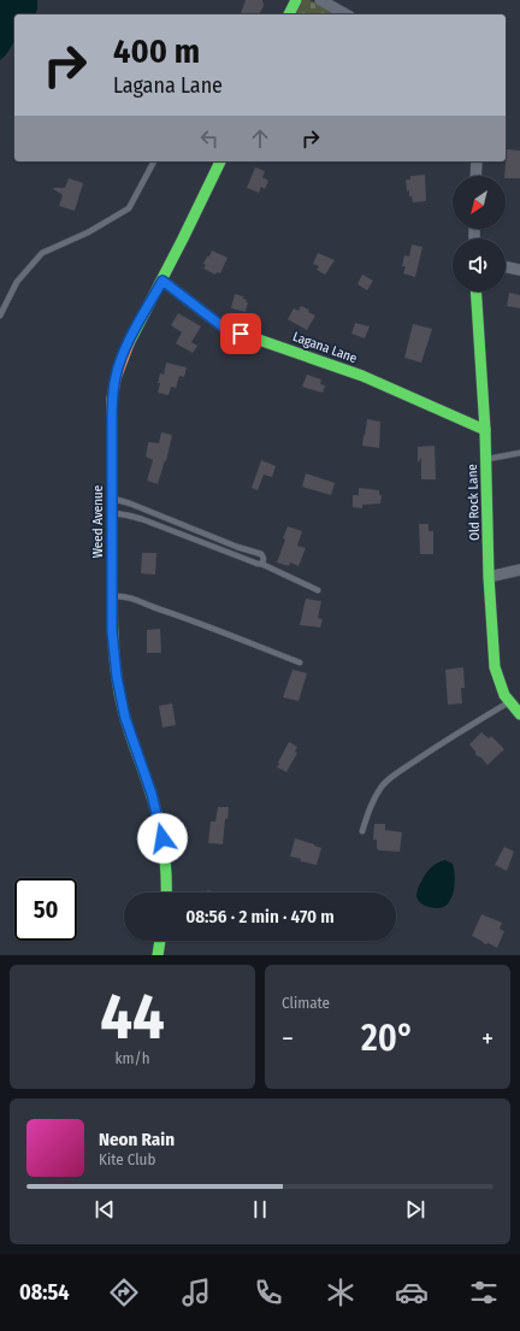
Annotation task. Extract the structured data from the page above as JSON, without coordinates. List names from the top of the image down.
{
  "streets": {
    "main road": ["Lagana Lane", "Old Rock Lane", "Weed Avenue"]
  },
  "crossings": [
    ["Lagana Lane", "Old Rock Lane"],
    ["Lagana Lane", "Weed Avenue"]
  ],
  "north": "bottom left",
  "page": {
    "turn": ["400 m", "Lagana Lane"],
    "limit": "50",
    "trip": "08:56 · 2 min · 470 m",
    "tile": [
      ["44", "km/h"],
      "Climate"
    ],
    "heat": ["−", "20°", "+"],
    "song": ["Neon Rain", "Kite Club"],
    "tabs": "08:54"
  }
}
